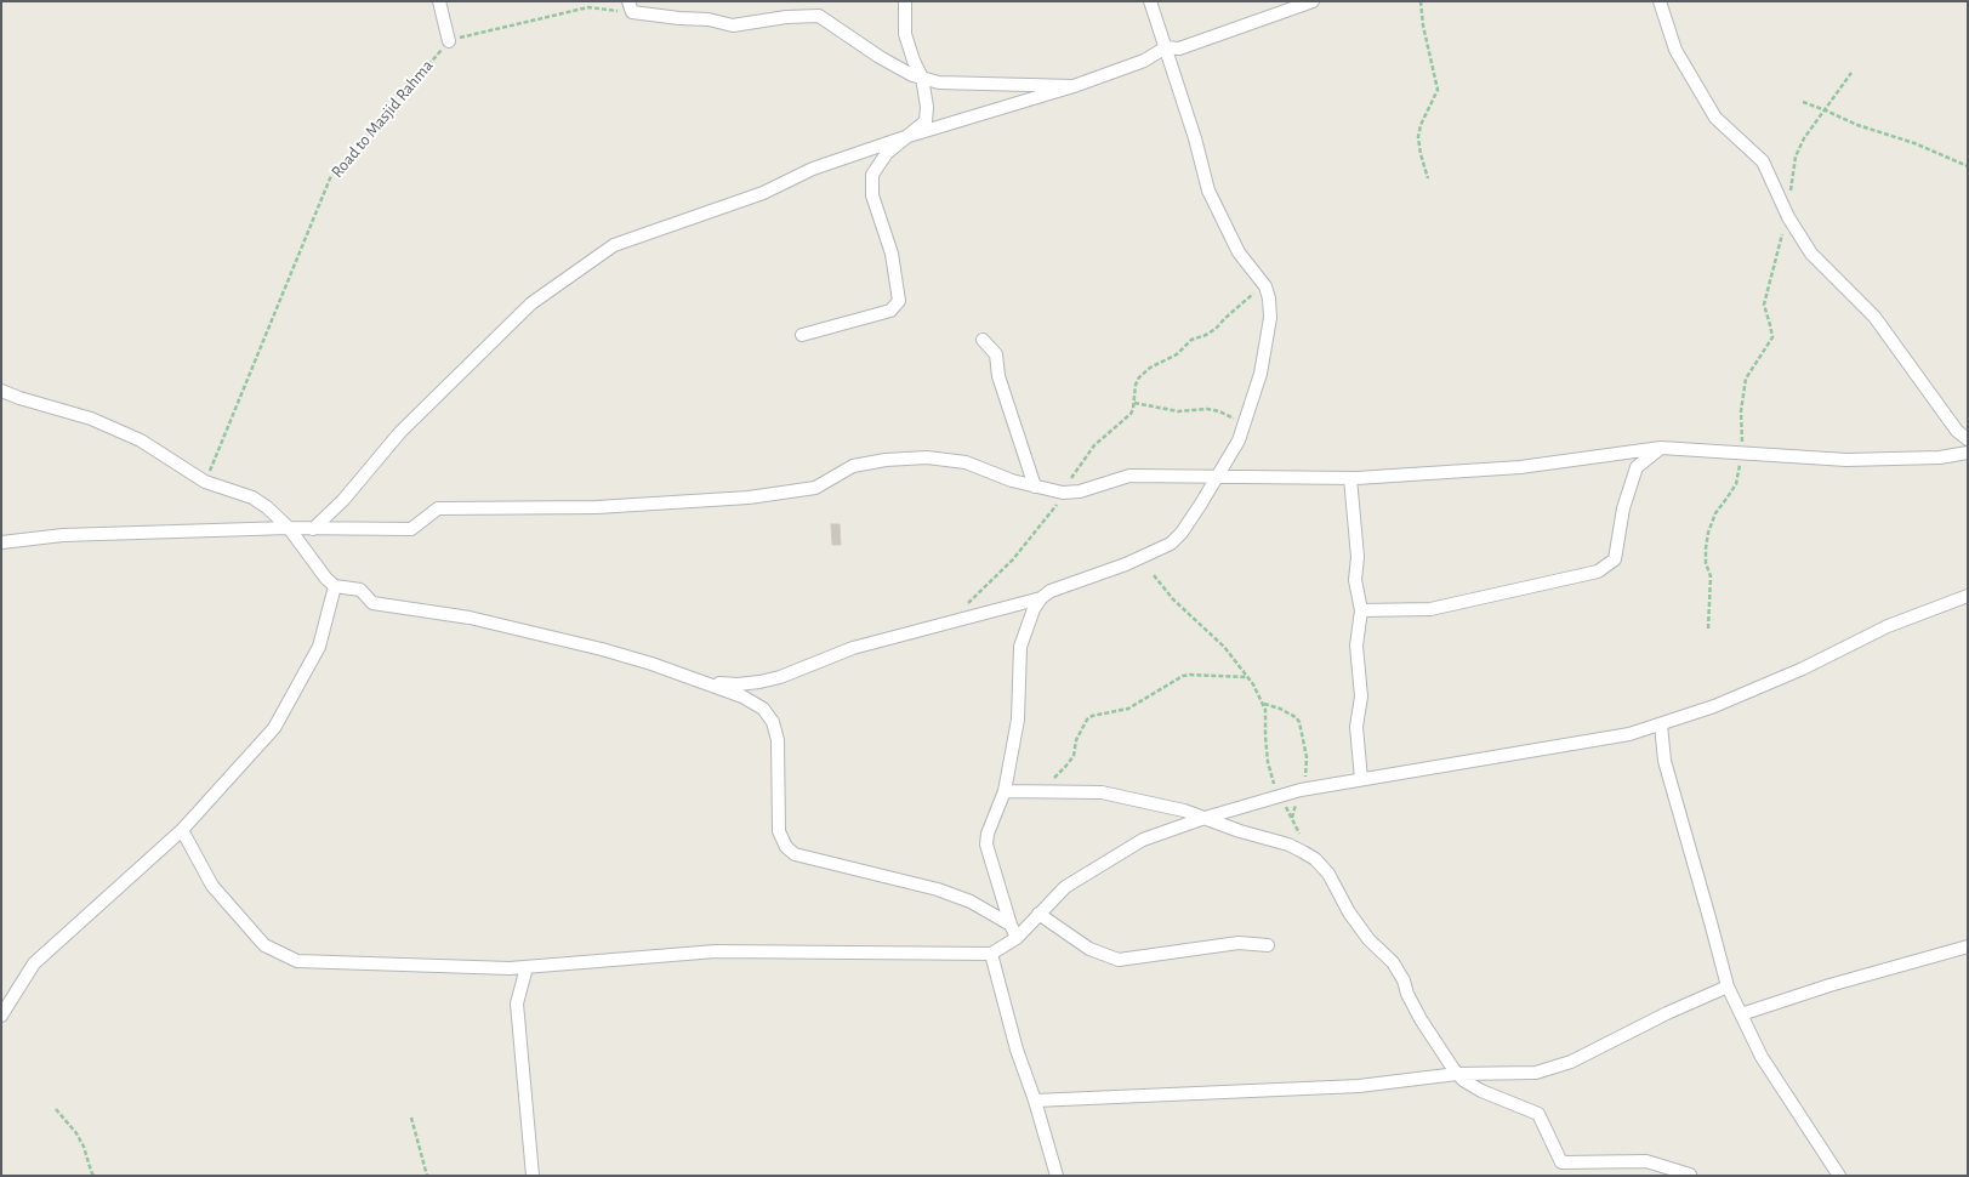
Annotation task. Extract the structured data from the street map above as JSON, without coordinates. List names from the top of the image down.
{
  "streets": {
    "path": ["Road to Masjid Rahma"]
  }
}
